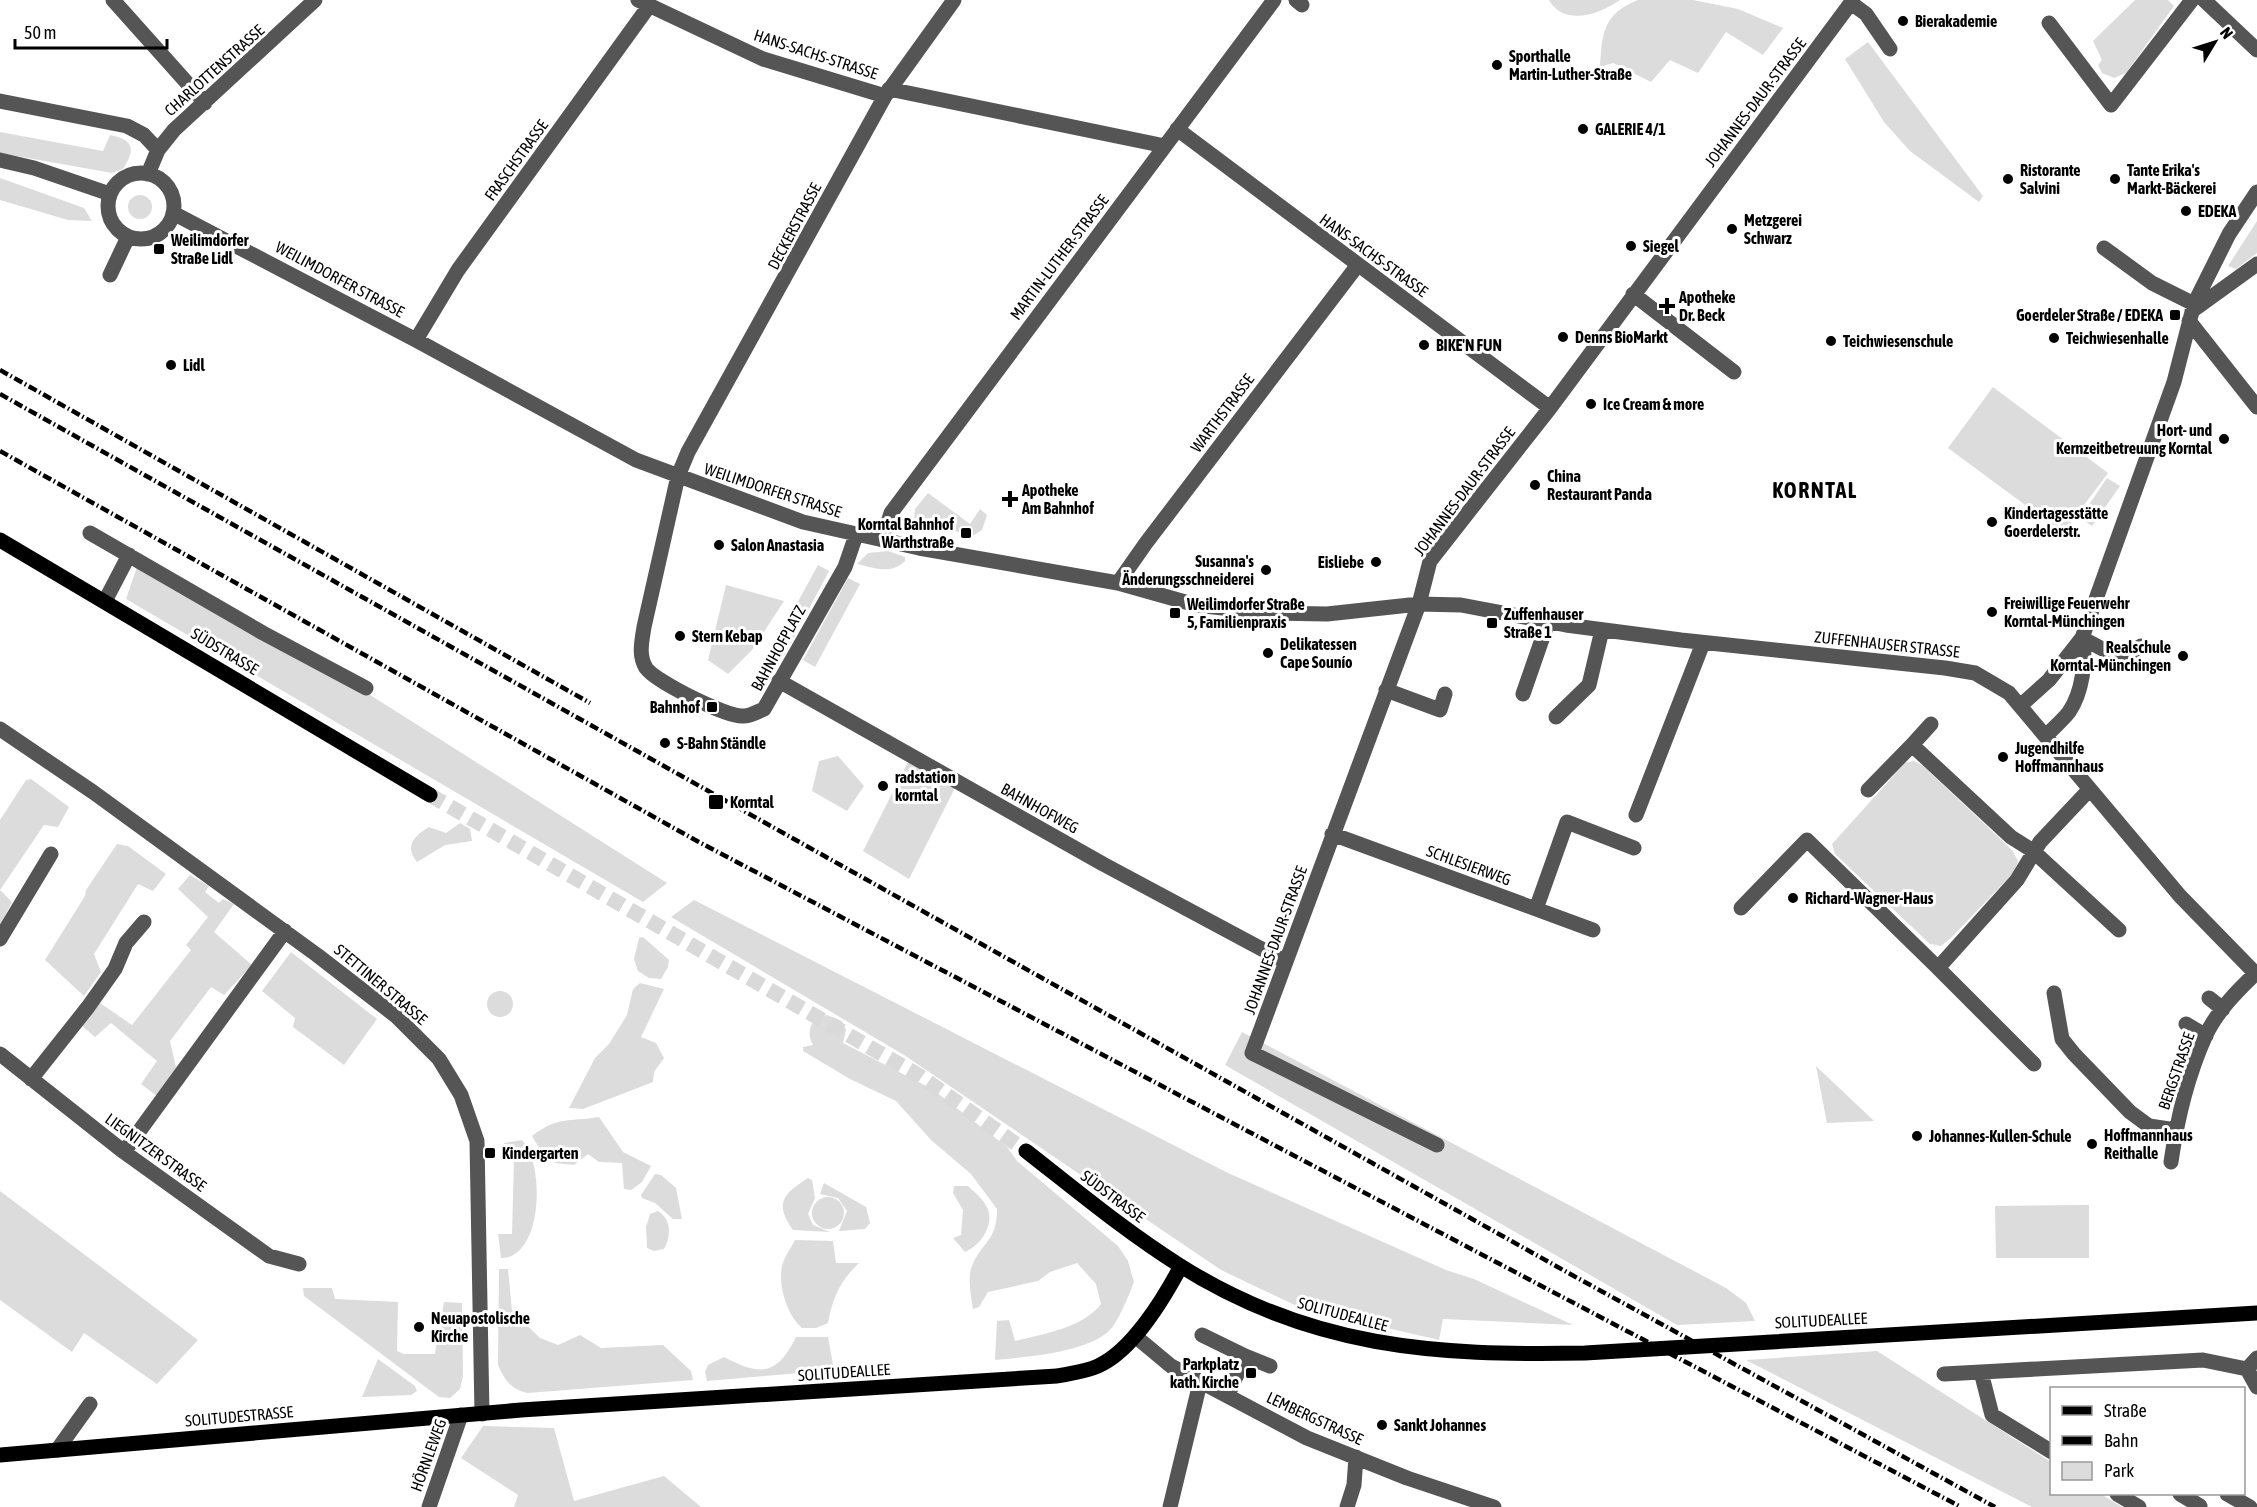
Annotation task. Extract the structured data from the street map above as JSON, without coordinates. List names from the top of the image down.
{
  "streets": {
    "main road": ["SÜDSTRASSE", "SOLITUDEALLEE", "SOLITUDESTRASSE"],
    "street": [
      "HANS-SACHS-STRASSE",
      "CHARLOTTENSTRASSE",
      "JOHANNES-DAUR-STRASSE",
      "FRASCHSTRASSE",
      "DECKERSTRASSE",
      "MARTIN-LUTHER-STRASSE",
      "WEILIMDORFER STRASSE",
      "WARTHSTRASSE",
      "ZUFFENHAUSER STRASSE",
      "BAHNHOFPLATZ",
      "BAHNHOFWEG",
      "SCHLESIERWEG",
      "STETTINER STRASSE",
      "BERGSTRASSE",
      "LIEGNITZER STRASSE",
      "LEMBERGSTRASSE",
      "HÖRNLEWEG"
    ]
  },
  "crossings": [
    ["HANS-SACHS-STRASSE", "JOHANNES-DAUR-STRASSE"],
    ["HANS-SACHS-STRASSE", "FRASCHSTRASSE"],
    ["HANS-SACHS-STRASSE", "DECKERSTRASSE"],
    ["HANS-SACHS-STRASSE", "MARTIN-LUTHER-STRASSE"],
    ["HANS-SACHS-STRASSE", "WARTHSTRASSE"],
    ["CHARLOTTENSTRASSE", "WEILIMDORFER STRASSE"],
    ["JOHANNES-DAUR-STRASSE", "WEILIMDORFER STRASSE"],
    ["JOHANNES-DAUR-STRASSE", "ZUFFENHAUSER STRASSE"],
    ["JOHANNES-DAUR-STRASSE", "BAHNHOFWEG"],
    ["JOHANNES-DAUR-STRASSE", "SCHLESIERWEG"],
    ["FRASCHSTRASSE", "WEILIMDORFER STRASSE"],
    ["DECKERSTRASSE", "WEILIMDORFER STRASSE"],
    ["DECKERSTRASSE", "BAHNHOFPLATZ"],
    ["MARTIN-LUTHER-STRASSE", "WEILIMDORFER STRASSE"],
    ["WEILIMDORFER STRASSE", "WARTHSTRASSE"],
    ["WEILIMDORFER STRASSE", "ZUFFENHAUSER STRASSE"],
    ["WEILIMDORFER STRASSE", "BAHNHOFPLATZ"],
    ["ZUFFENHAUSER STRASSE", "BERGSTRASSE"],
    ["BAHNHOFPLATZ", "BAHNHOFWEG"],
    ["SÜDSTRASSE", "SOLITUDEALLEE"],
    ["STETTINER STRASSE", "SOLITUDEALLEE"],
    ["STETTINER STRASSE", "SOLITUDESTRASSE"],
    ["SOLITUDEALLEE", "SOLITUDESTRASSE"],
    ["SOLITUDEALLEE", "LEMBERGSTRASSE"],
    ["SOLITUDESTRASSE", "HÖRNLEWEG"]
  ],
  "districts": ["KORNTAL"],
  "places": {
    "other": [
      "Bierakademie",
      "Sporthalle Martin-Luther-Straße",
      "GALERIE 4/1",
      "Ristorante Salvini",
      "Tante Erika's Markt-Bäckerei",
      "EDEKA",
      "Metzgerei Schwarz",
      "Siegel",
      "Denns BioMarkt",
      "Teichwiesenhalle",
      "Teichwiesenschule",
      "BIKE'N FUN",
      "Lidl",
      "Ice Cream & more",
      "Hort- und Kernzeitbetreuung Korntal",
      "China Restaurant Panda",
      "Kindertagesstätte Goerdelerstr.",
      "Salon Anastasia",
      "Eisliebe",
      "Susanna's Änderungsschneiderei",
      "Freiwillige Feuerwehr Korntal-Münchingen",
      "Stern Kebap",
      "Delikatessen Cape Sounío",
      "Realschule Korntal-Münchingen",
      "S-Bahn Ständle",
      "Jugendhilfe Hoffmannhaus",
      "radstation korntal",
      "Richard-Wagner-Haus",
      "Johannes-Kullen-Schule",
      "Hoffmannhaus Reithalle",
      "Neuapostolische Kirche",
      "Sankt Johannes"
    ],
    "transit": [
      "Weilimdorfer Straße Lidl",
      "Goerdeler Straße / EDEKA",
      "Korntal Bahnhof Warthstraße",
      "Weilimdorfer Straße 5, Familienpraxis",
      "Zuffenhauser Straße 1",
      "Bahnhof",
      "Korntal",
      "Kindergarten",
      "Parkplatz kath. Kirche"
    ],
    "health": ["Apotheke Dr. Beck", "Apotheke Am Bahnhof"]
  },
  "legend": ["Straße", "Bahn", "Park"],
  "scale_bar": "50 m",
  "north": "top right"
}
